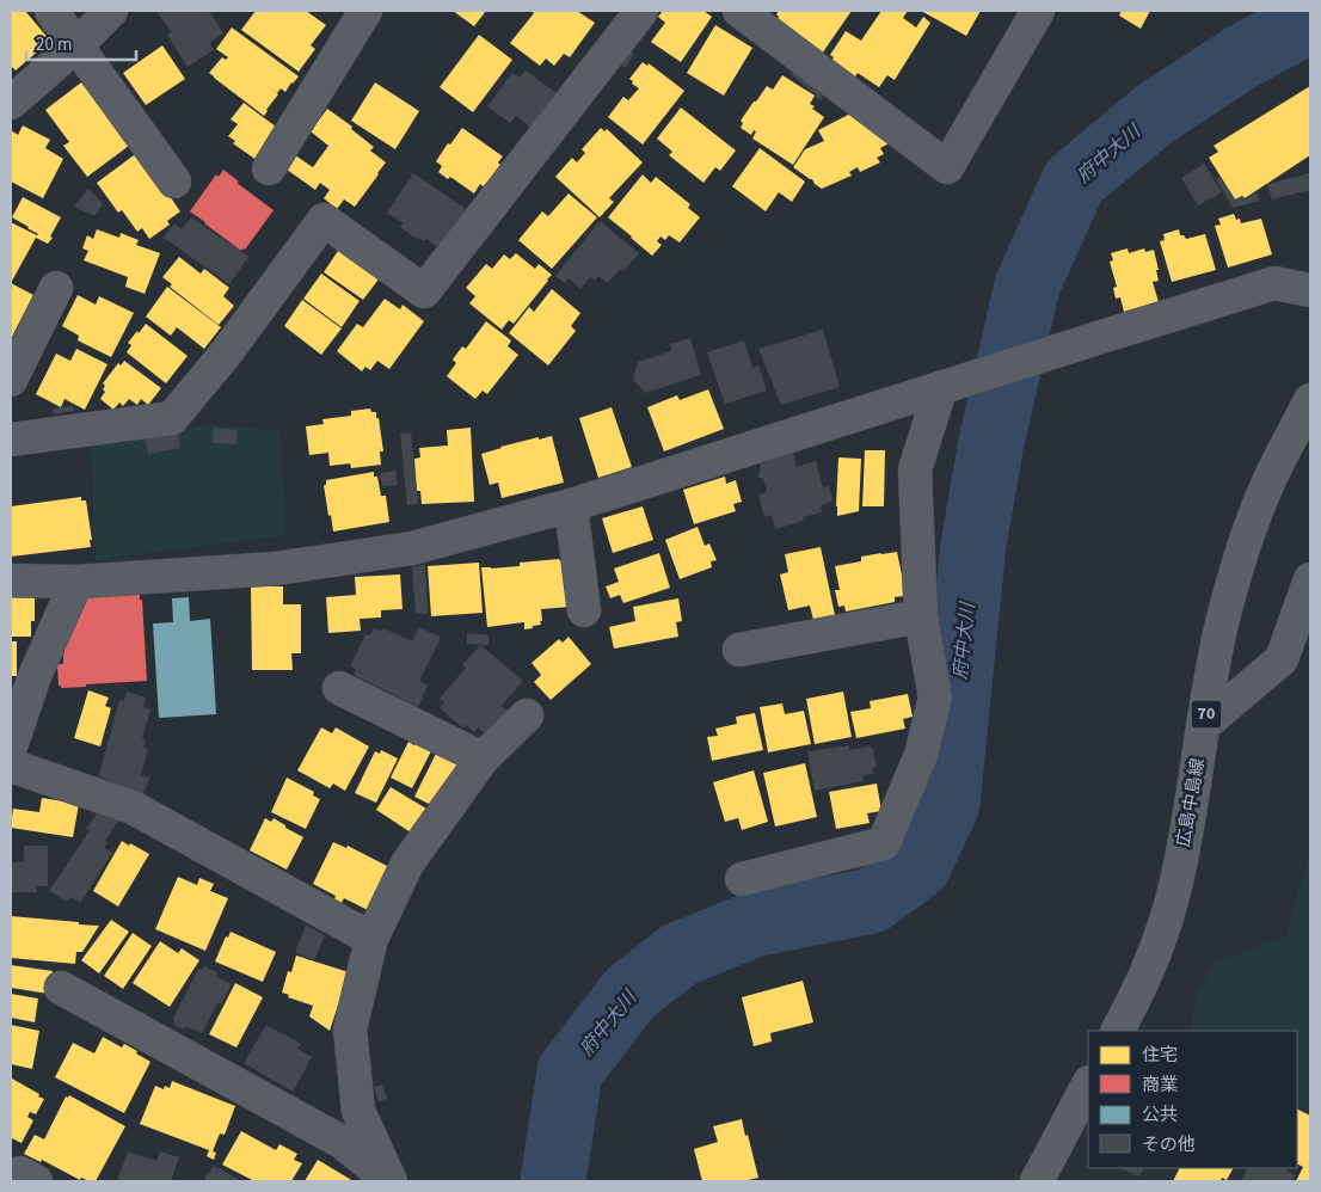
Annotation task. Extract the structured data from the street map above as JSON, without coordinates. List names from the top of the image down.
{
  "streets": {
    "main road": ["70", "広島中島線"]
  },
  "water": ["府中大川"],
  "legend": [
    "住宅",
    "商業",
    "公共",
    "その他"
  ],
  "scale_bar": "20 m"
}
